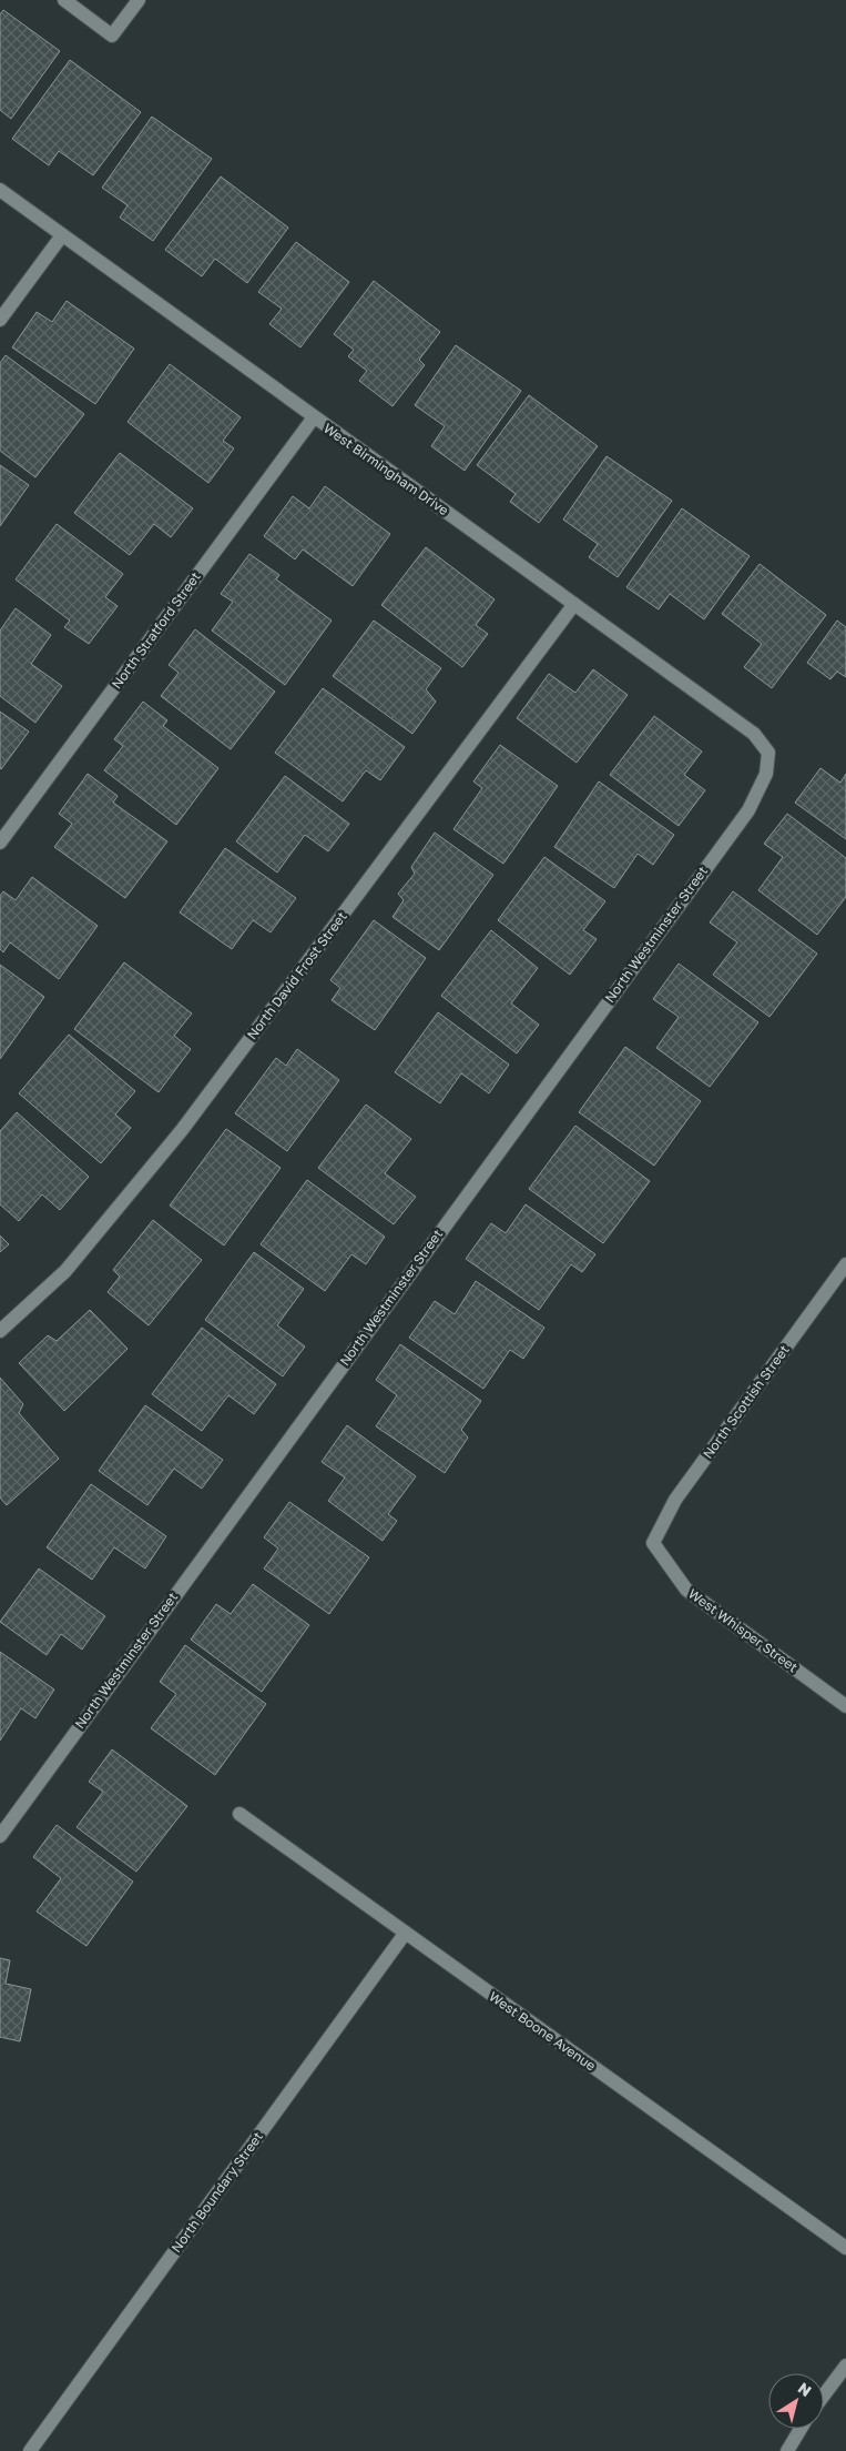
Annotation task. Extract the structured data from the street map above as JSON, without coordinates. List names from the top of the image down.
{
  "streets": {
    "street": [
      "West Birmingham Drive",
      "North Stratford Street",
      "North Westminster Street",
      "North David Frost Street",
      "North Scottish Street",
      "West Whisper Street",
      "West Boone Avenue",
      "North Boundary Street"
    ]
  },
  "crossings": [
    ["West Birmingham Drive", "North Stratford Street"],
    ["West Birmingham Drive", "North Westminster Street"],
    ["West Birmingham Drive", "North David Frost Street"],
    ["North Scottish Street", "West Whisper Street"],
    ["West Boone Avenue", "North Boundary Street"]
  ],
  "north": "top right"
}
